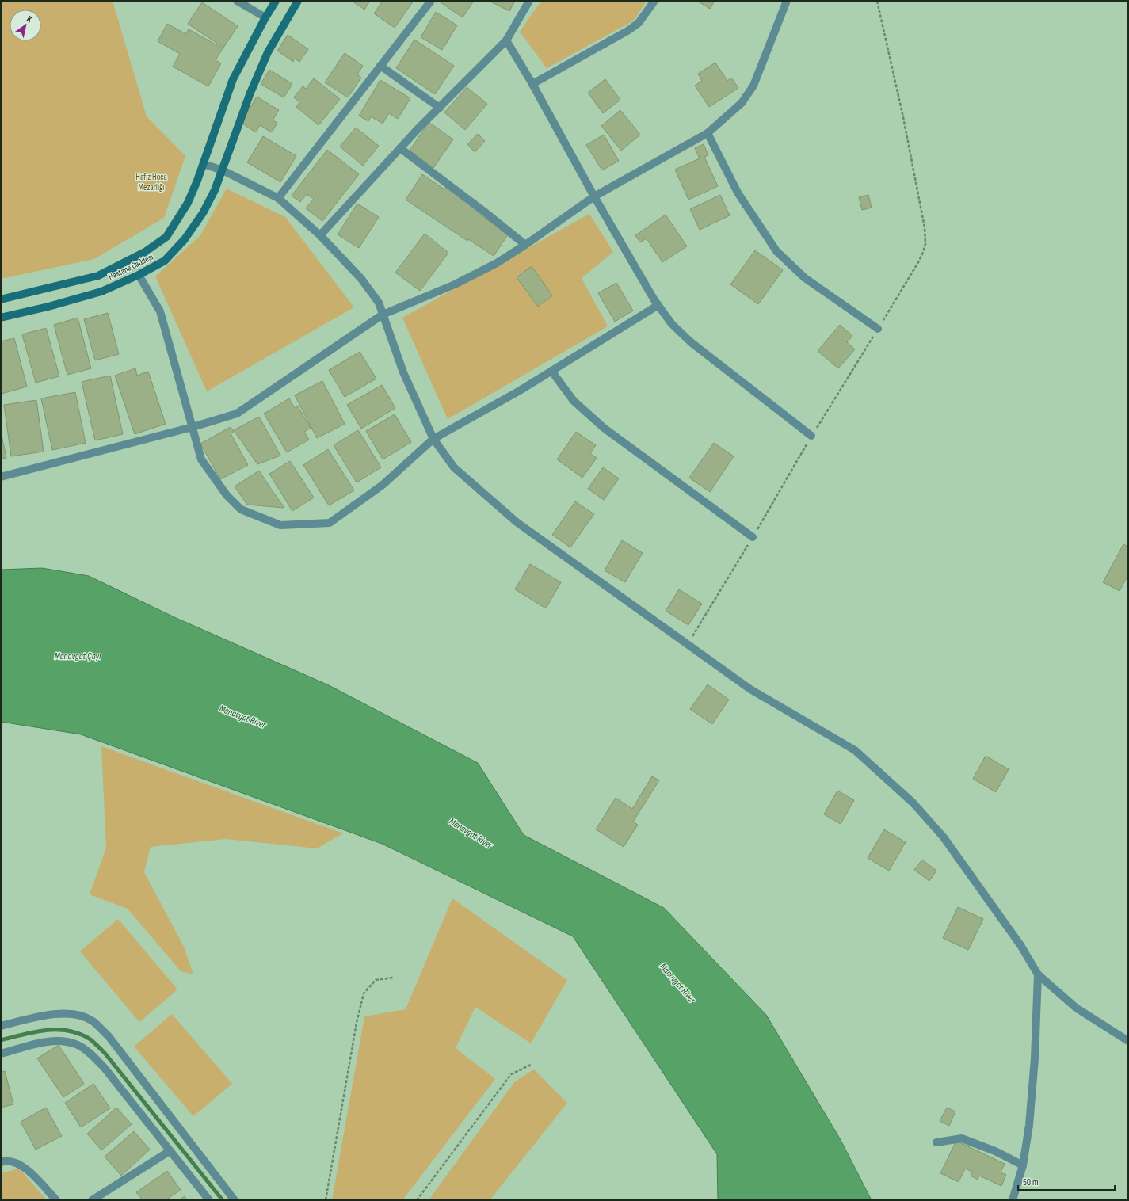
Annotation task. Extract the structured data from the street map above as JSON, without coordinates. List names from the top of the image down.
{
  "streets": {
    "main road": ["Hastane Caddesi"]
  },
  "water": ["Manavgat Çayı", "Manavgat River"],
  "parks": ["Hafız Hoca Mezarlığı"],
  "scale_bar": "50 m",
  "north": "top right"
}
